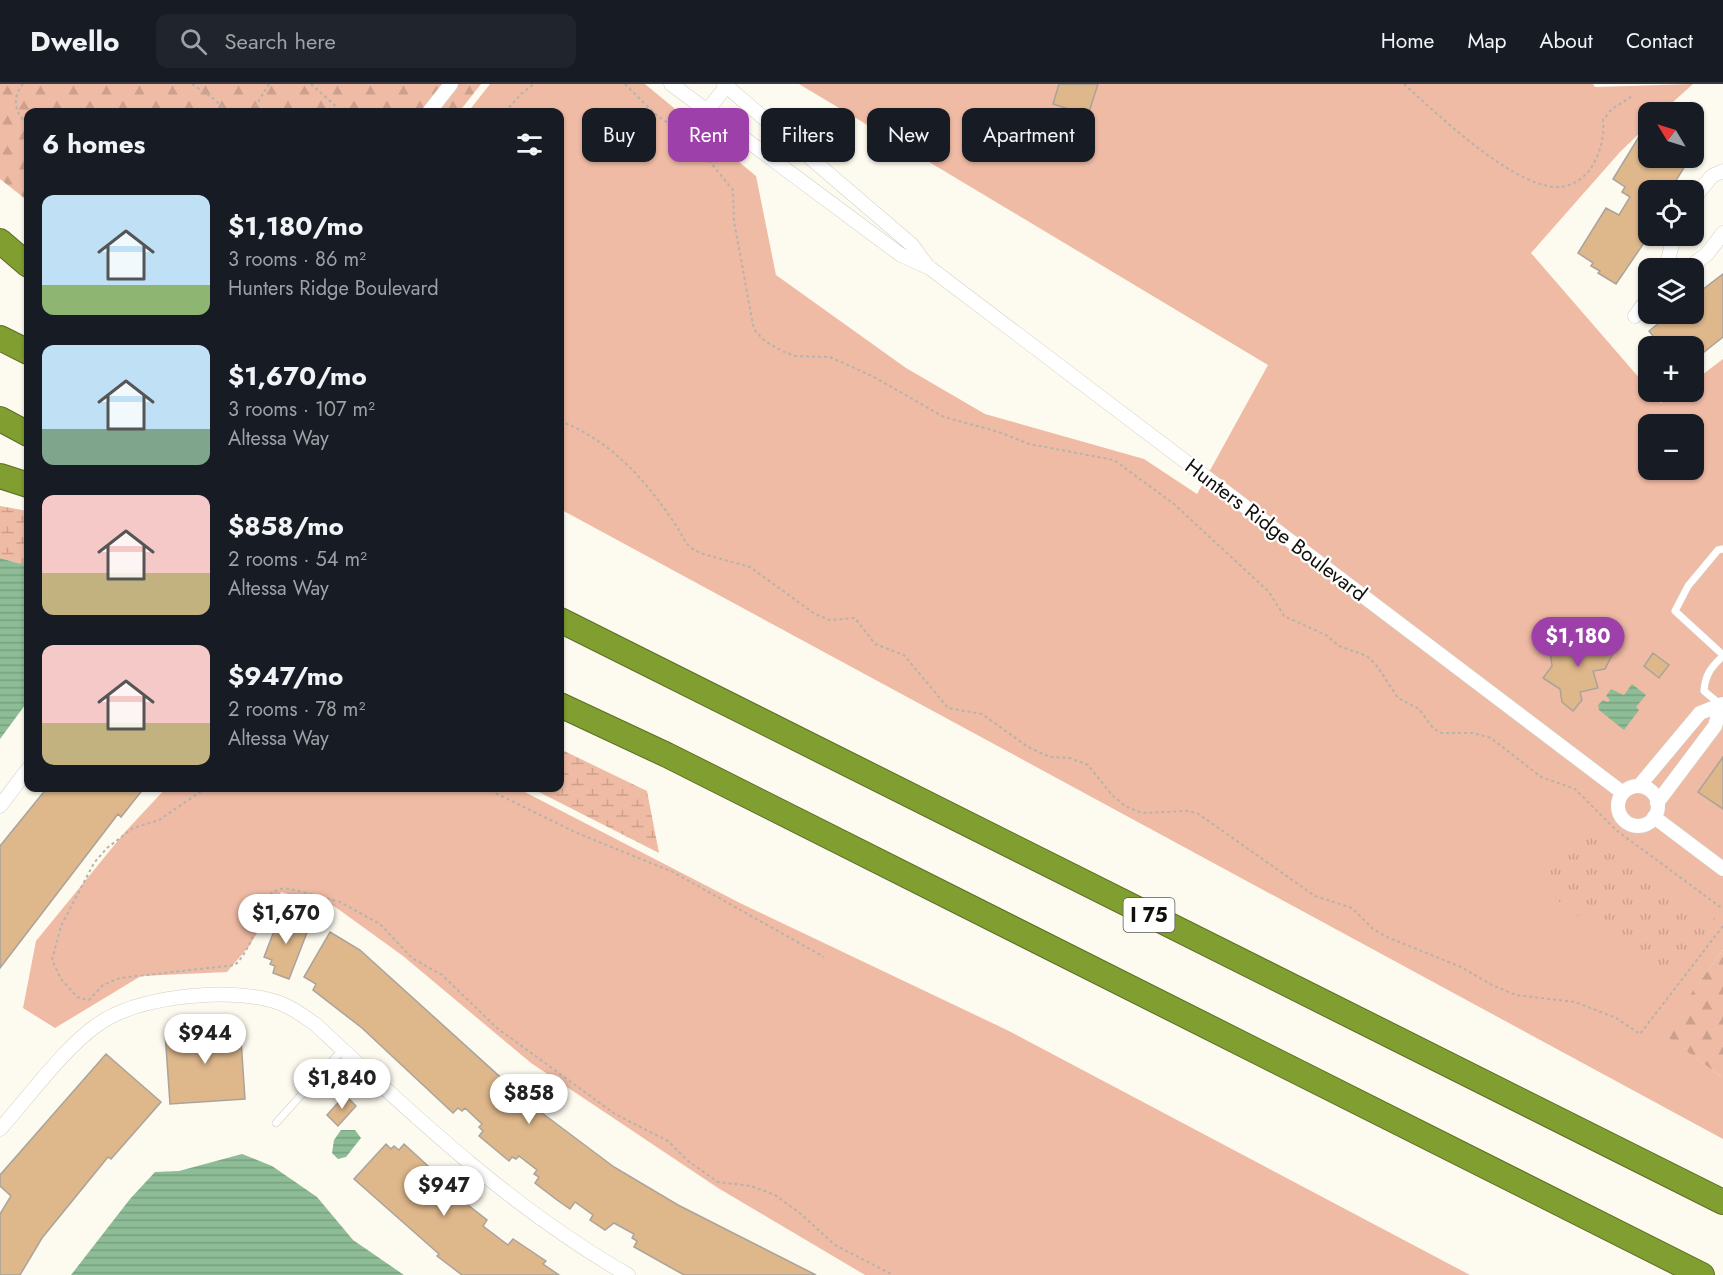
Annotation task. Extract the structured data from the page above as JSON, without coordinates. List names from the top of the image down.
{
  "streets": {
    "highway": ["I 75"],
    "street": ["Hunters Ridge Boulevard"]
  },
  "north": "top left",
  "page": {
    "header": "Dwello",
    "search": "Search here",
    "nav": [
      "Home",
      "Map",
      "About",
      "Contact"
    ],
    "map_buttons": ["+", "−"],
    "chip": [
      "Buy",
      "Rent",
      "Filters",
      "New",
      "Apartment"
    ],
    "heading": "6 homes",
    "list": [
      {
        "name": "$1,180/mo",
        "note": "3 rooms · 86 m² · Hunters Ridge Boulevard"
      },
      {
        "name": "$1,670/mo",
        "note": "3 rooms · 107 m² · Altessa Way"
      },
      {
        "name": "$858/mo",
        "note": "2 rooms · 54 m² · Altessa Way"
      },
      {
        "name": "$947/mo",
        "note": "2 rooms · 78 m² · Altessa Way"
      }
    ],
    "price": [
      "$1,180",
      "$1,670",
      "$944",
      "$1,840",
      "$858",
      "$947"
    ]
  }
}
